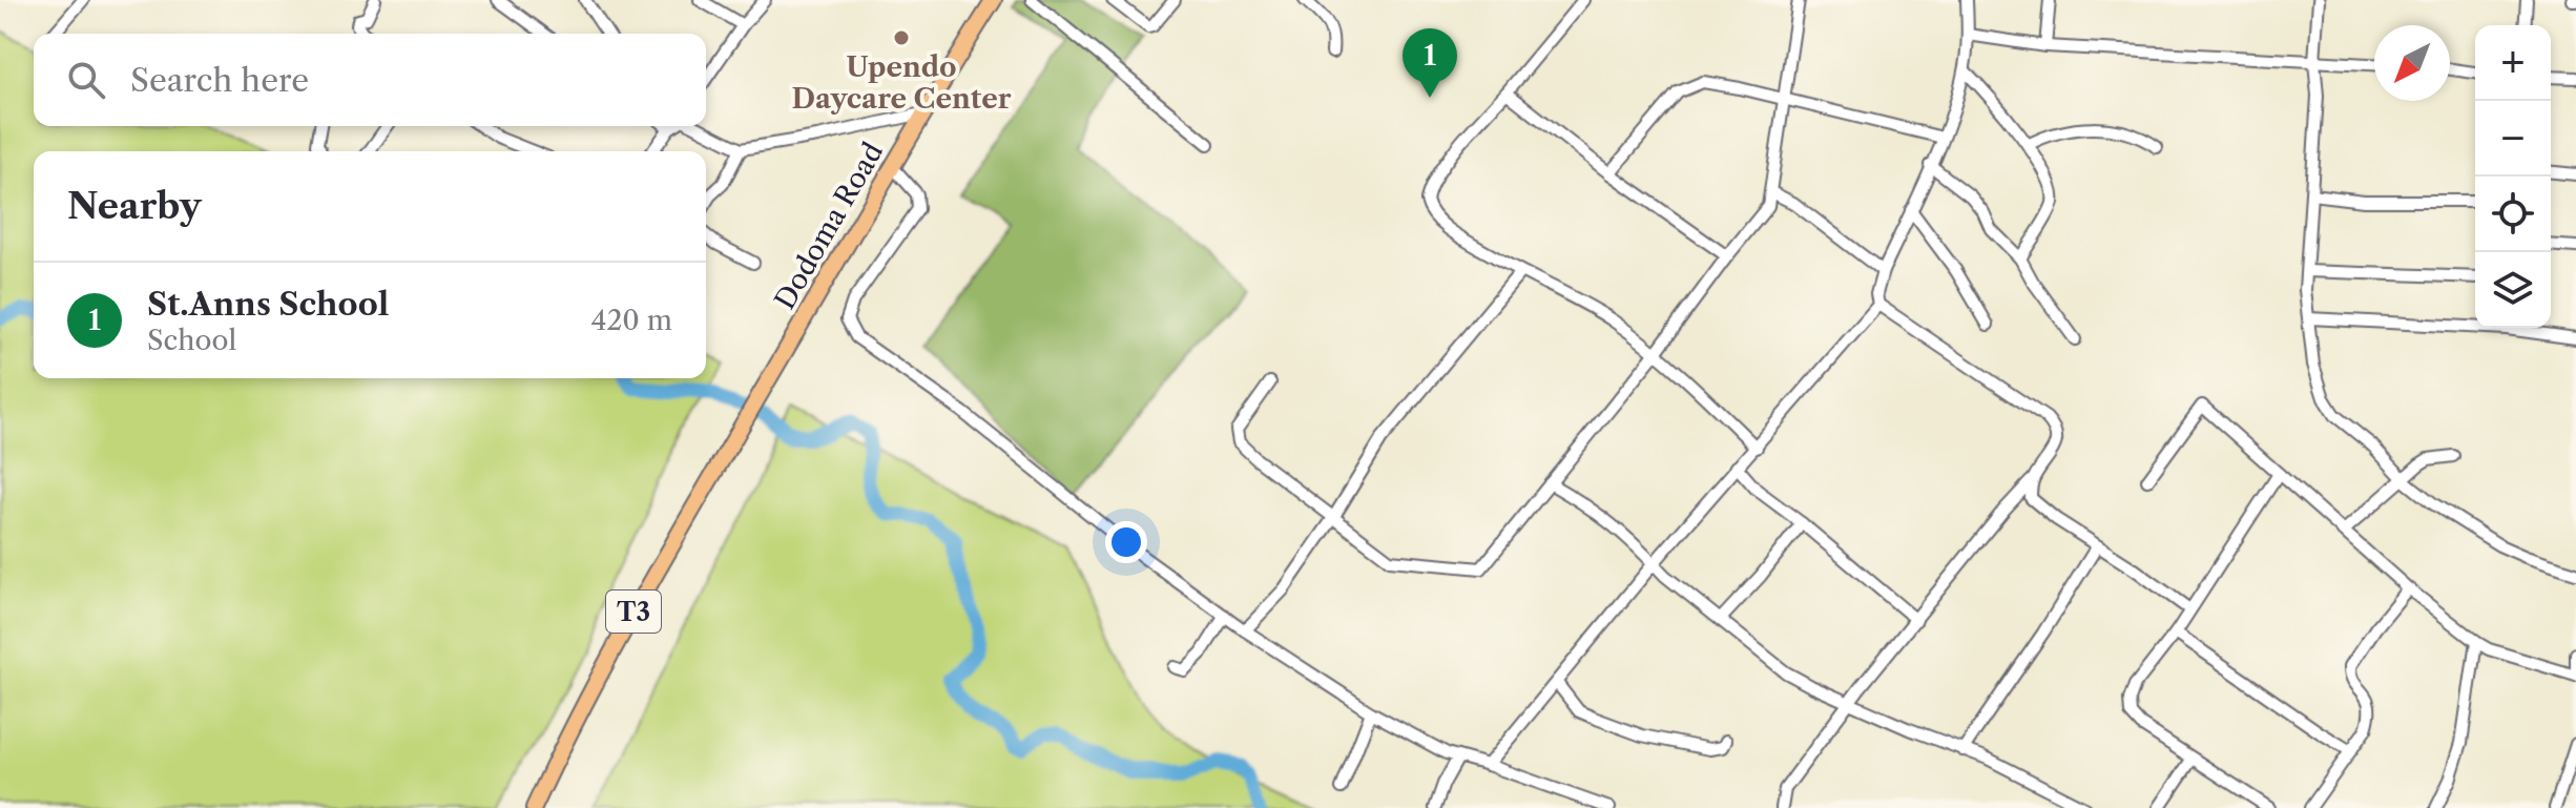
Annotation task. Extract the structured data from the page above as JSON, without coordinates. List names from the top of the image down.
{
  "streets": {
    "highway": ["Dodoma Road", "T3"]
  },
  "places": ["Upendo Daycare Center"],
  "north": "bottom left",
  "page": {
    "map_buttons": ["+", "−"],
    "pins": "1",
    "search": "Search here",
    "heading": "Nearby",
    "list": [
      {
        "mark": "1",
        "name": "St.Anns School",
        "note": "School",
        "value": "420 m"
      }
    ]
  }
}
